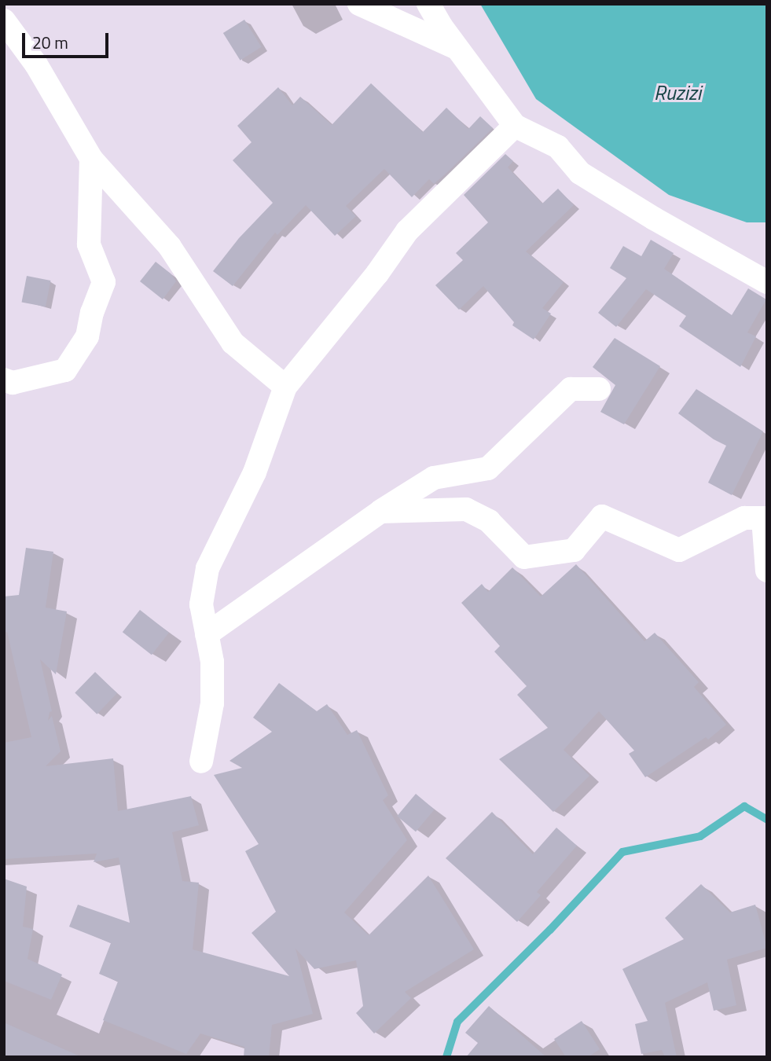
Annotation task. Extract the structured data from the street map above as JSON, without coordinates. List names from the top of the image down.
{
  "water": ["Ruzizi"],
  "scale_bar": "20 m"
}
